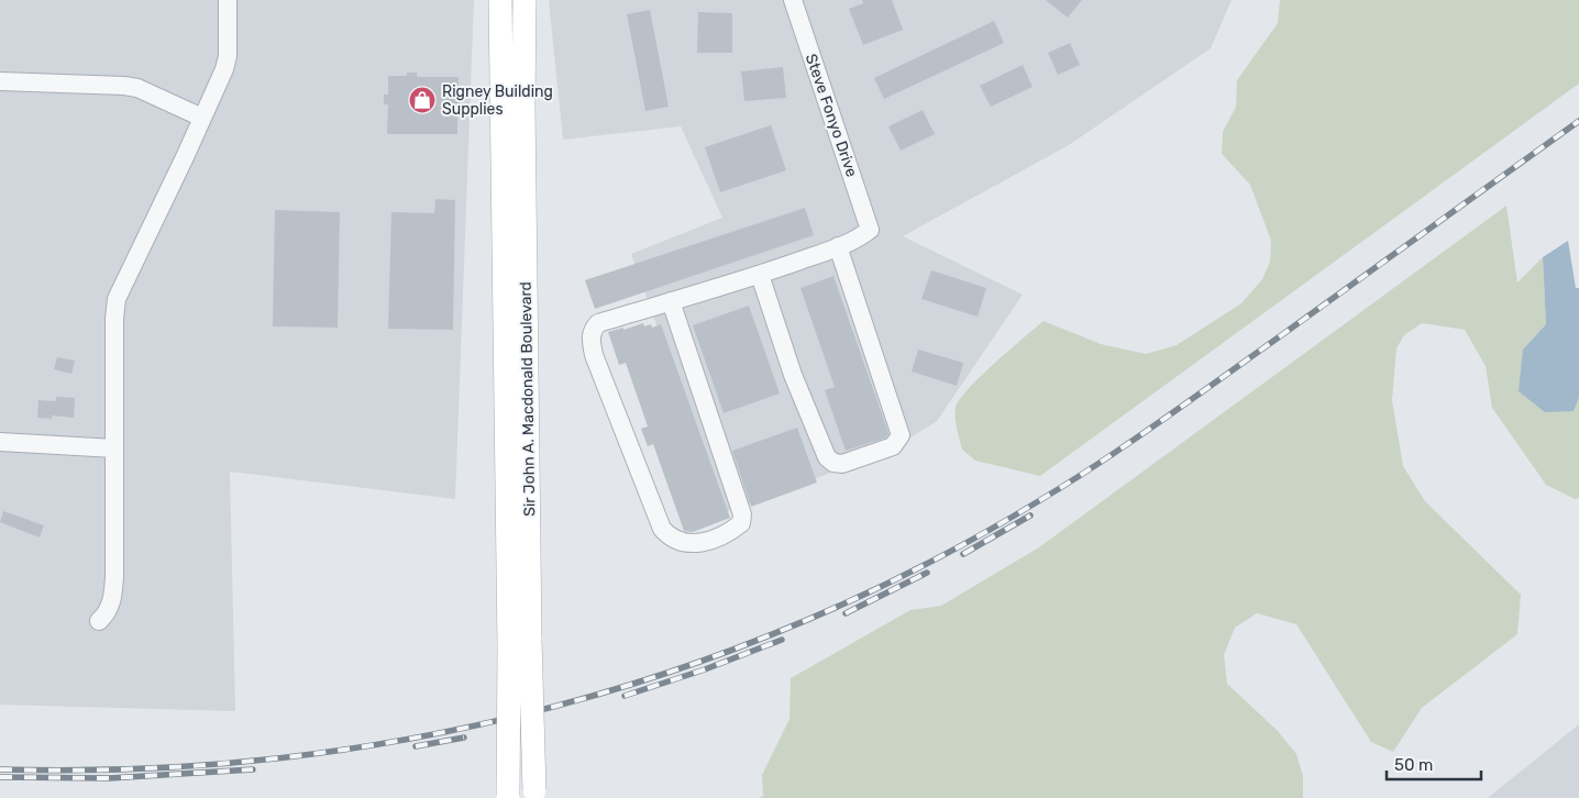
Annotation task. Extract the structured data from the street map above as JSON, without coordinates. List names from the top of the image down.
{
  "streets": {
    "main road": ["Sir John A. Macdonald Boulevard"],
    "street": ["Steve Fonyo Drive"]
  },
  "places": {
    "shop": ["Rigney Building Supplies"]
  },
  "scale_bar": "50 m"
}
